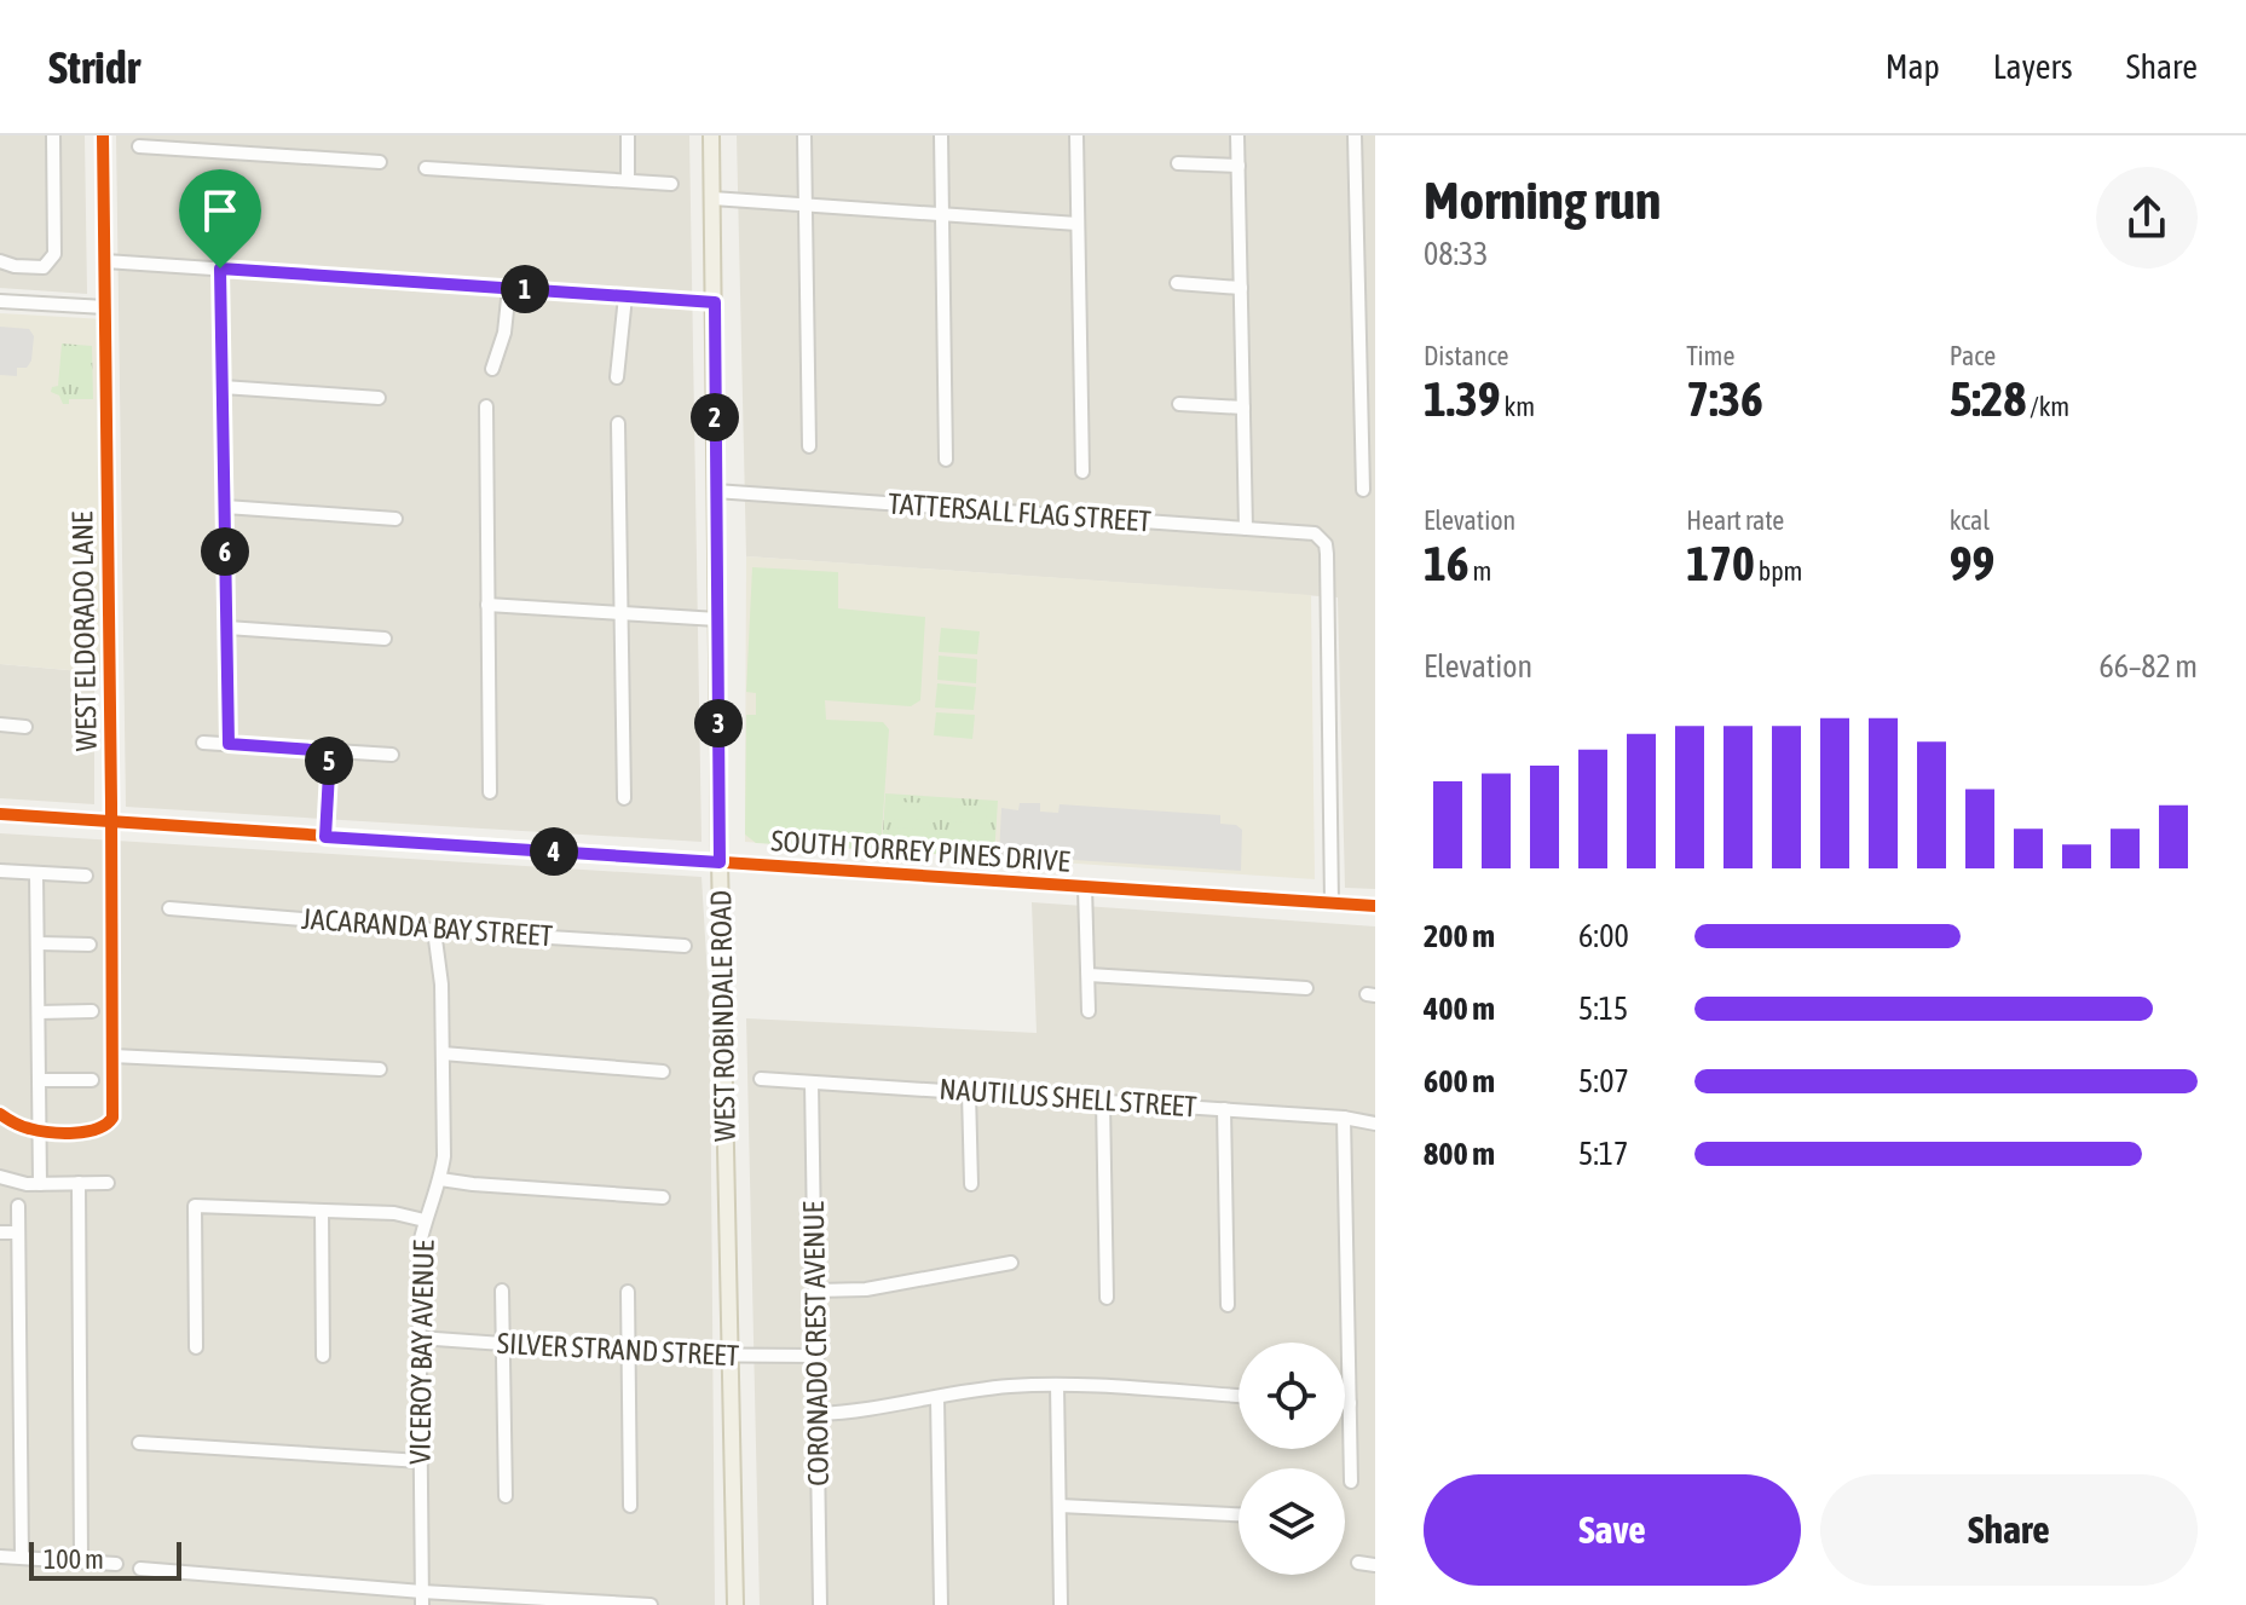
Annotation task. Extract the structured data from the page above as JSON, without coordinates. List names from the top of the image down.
{
  "streets": {
    "main road": ["WEST ROBINDALE ROAD"],
    "street": [
      "TATTERSALL FLAG STREET",
      "WEST ELDORADO LANE",
      "SOUTH TORREY PINES DRIVE",
      "JACARANDA BAY STREET",
      "NAUTILUS SHELL STREET",
      "CORONADO CREST AVENUE",
      "SILVER STRAND STREET",
      "VICEROY BAY AVENUE"
    ]
  },
  "crossings": [
    ["TATTERSALL FLAG STREET", "SOUTH TORREY PINES DRIVE"],
    ["TATTERSALL FLAG STREET", "WEST ROBINDALE ROAD"],
    ["WEST ELDORADO LANE", "SOUTH TORREY PINES DRIVE"],
    ["SOUTH TORREY PINES DRIVE", "WEST ROBINDALE ROAD"],
    ["JACARANDA BAY STREET", "VICEROY BAY AVENUE"],
    ["WEST ROBINDALE ROAD", "SILVER STRAND STREET"],
    ["NAUTILUS SHELL STREET", "CORONADO CREST AVENUE"],
    ["CORONADO CREST AVENUE", "SILVER STRAND STREET"],
    ["SILVER STRAND STREET", "VICEROY BAY AVENUE"]
  ],
  "scale_bar": "100 m",
  "page": {
    "header": "Stridr",
    "nav": ["Map", "Layers", "Share"],
    "heading": ["Morning run", "08:33"],
    "pins": [
      "1",
      "2",
      "6",
      "3",
      "5",
      "4"
    ],
    "stats": [
      ["Distance", "1.39 km"],
      ["Time", "7:36"],
      ["Pace", "5:28 /km"],
      ["Elevation", "16 m"],
      ["Heart rate", "170 bpm"],
      ["kcal", "99"]
    ],
    "chart": ["Elevation", "66–82 m"],
    "list": [
      {
        "name": "200 m",
        "note": "6:00"
      },
      {
        "name": "400 m",
        "note": "5:15"
      },
      {
        "name": "600 m",
        "note": "5:07"
      },
      {
        "name": "800 m",
        "note": "5:17"
      }
    ],
    "buttons": ["Save", "Share"],
    "scale": "100 m"
  }
}
